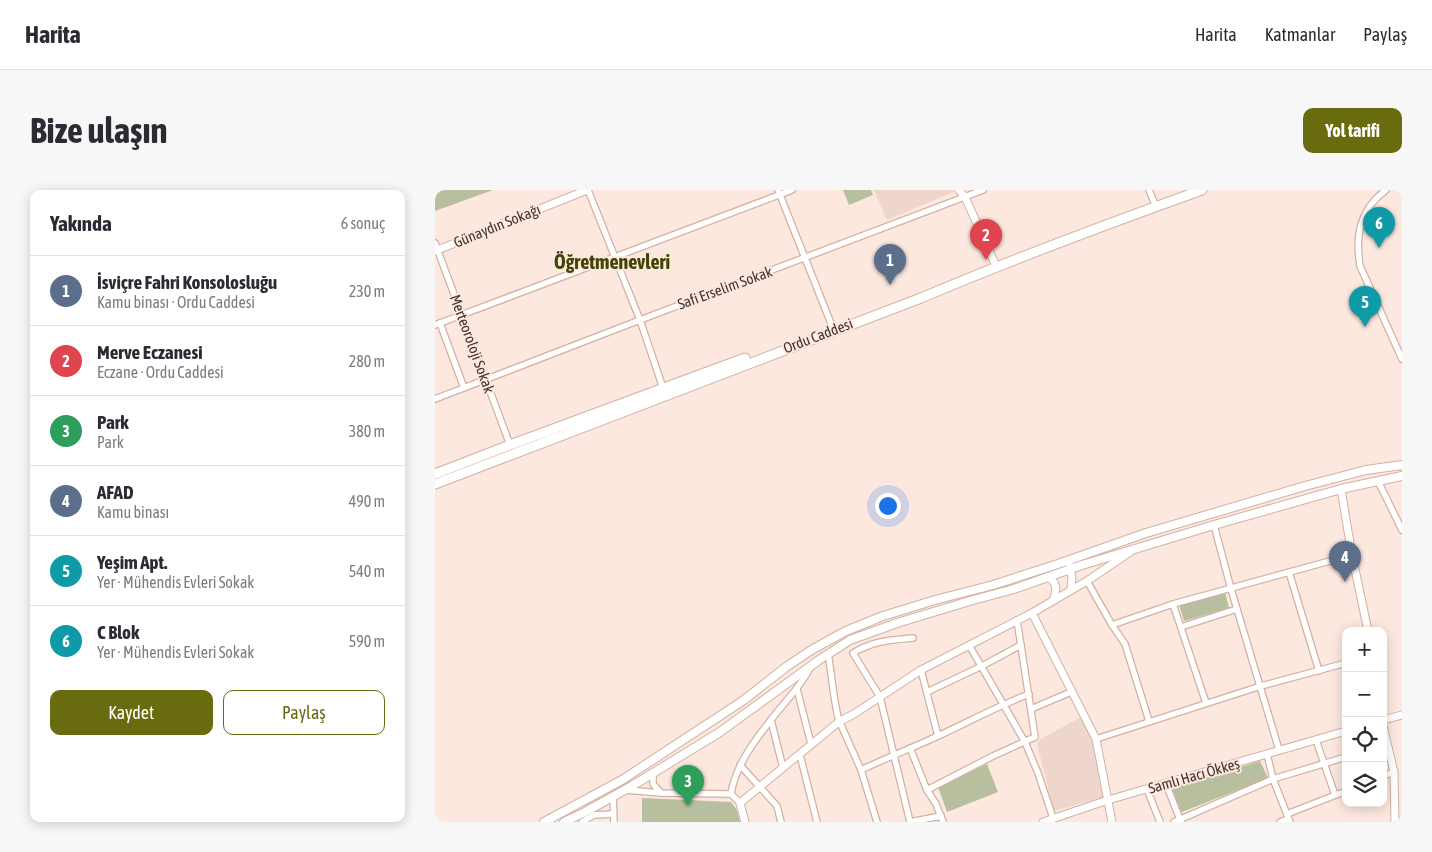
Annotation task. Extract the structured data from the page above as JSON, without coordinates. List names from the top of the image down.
{
  "streets": {
    "main road": ["Ordu Caddesi"],
    "street": [
      "Günaydın Sokağı",
      "Safi Erselim Sokak",
      "Merteoroloji Sokak",
      "Samlı Hacı Ökkeş"
    ]
  },
  "crossings": [
    ["Günaydın Sokağı", "Merteoroloji Sokak"],
    ["Safi Erselim Sokak", "Merteoroloji Sokak"],
    ["Ordu Caddesi", "Merteoroloji Sokak"]
  ],
  "districts": ["Öğretmenevleri"],
  "page": {
    "header": "Harita",
    "nav": ["Harita", "Katmanlar", "Paylaş"],
    "buttons": [
      "Yol tarifi",
      ["Kaydet", "Paylaş"]
    ],
    "title": "Bize ulaşın",
    "heading": ["Yakında", "6 sonuç"],
    "pins": [
      "6",
      "2",
      "1",
      "5",
      "4",
      "3"
    ],
    "list": [
      {
        "mark": "1",
        "name": "İsviçre Fahri Konsolosluğu",
        "note": "Kamu binası · Ordu Caddesi",
        "value": "230 m"
      },
      {
        "mark": "2",
        "name": "Merve Eczanesi",
        "note": "Eczane · Ordu Caddesi",
        "value": "280 m"
      },
      {
        "mark": "3",
        "name": "Park",
        "note": "Park",
        "value": "380 m"
      },
      {
        "mark": "4",
        "name": "AFAD",
        "note": "Kamu binası",
        "value": "490 m"
      },
      {
        "mark": "5",
        "name": "Yeşim Apt.",
        "note": "Yer · Mühendis Evleri Sokak",
        "value": "540 m"
      },
      {
        "mark": "6",
        "name": "C Blok",
        "note": "Yer · Mühendis Evleri Sokak",
        "value": "590 m"
      }
    ],
    "map_buttons": ["+", "−"]
  }
}
